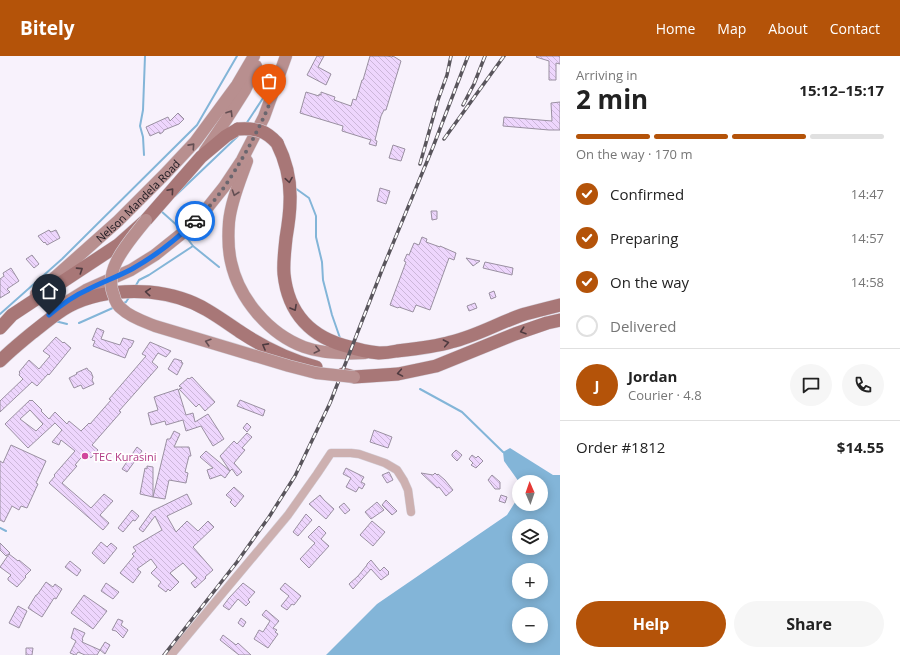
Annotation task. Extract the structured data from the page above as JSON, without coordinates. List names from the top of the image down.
{
  "streets": {
    "main road": ["Nelson Mandela Road"]
  },
  "places": ["TEC Kurasini"],
  "north": "top",
  "page": {
    "header": "Bitely",
    "nav": [
      "Home",
      "Map",
      "About",
      "Contact"
    ],
    "heading": ["2 min", "Arriving in", "15:12–15:17"],
    "panel": [
      "Jordan",
      "Courier · 4.8",
      "Order #1812",
      "$14.55"
    ],
    "bar": "On the way · 170 m",
    "list": [
      ["Confirmed", "14:47"],
      ["Preparing", "14:57"],
      ["On the way", "14:58"],
      "Delivered"
    ],
    "round": "J",
    "map_buttons": ["+", "−"],
    "buttons": ["Help", "Share"]
  }
}
